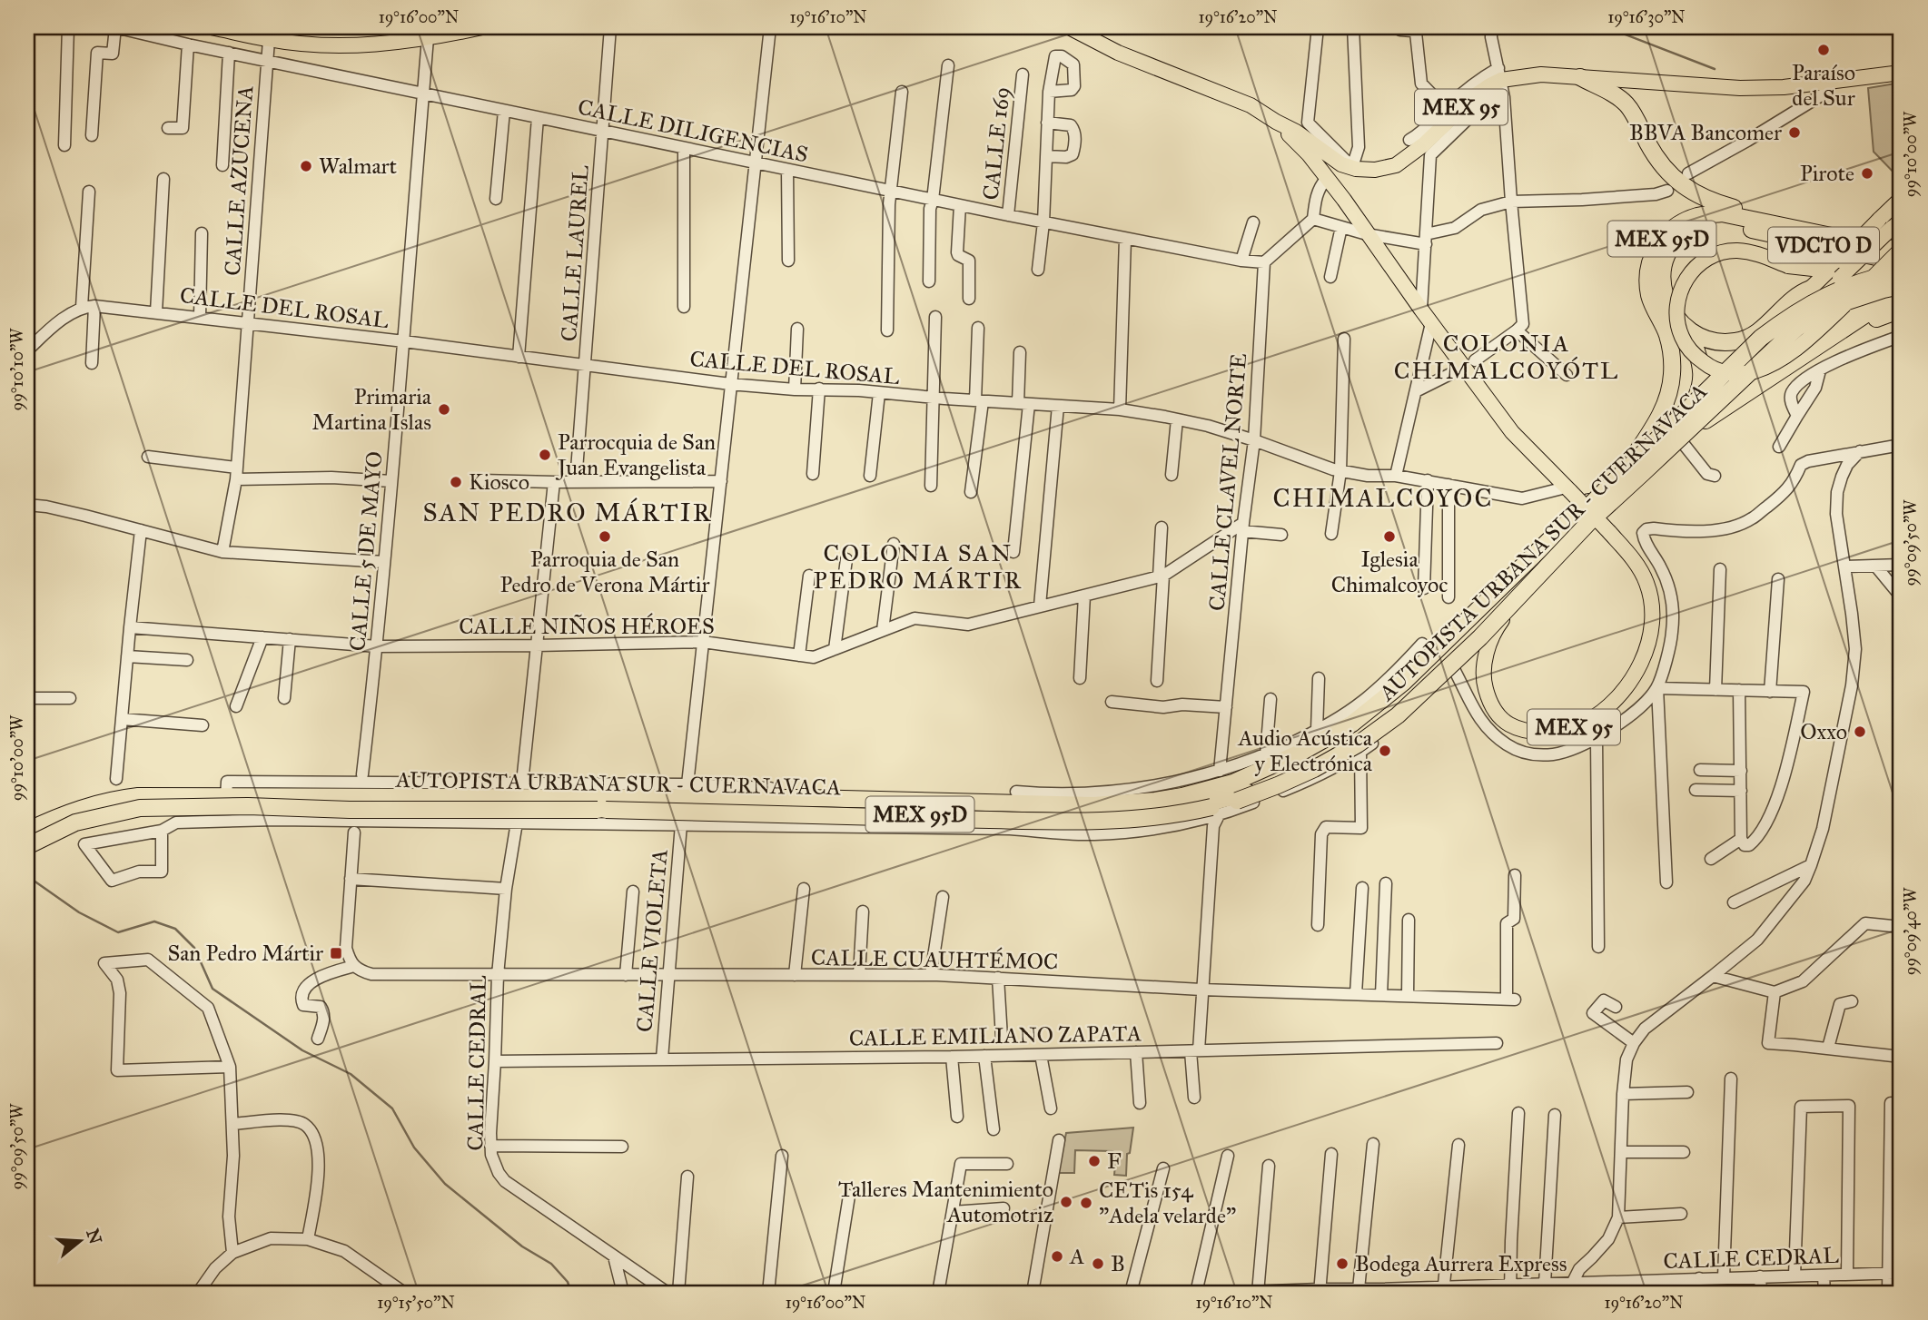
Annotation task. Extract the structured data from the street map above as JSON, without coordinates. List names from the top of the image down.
{
  "streets": {
    "highway": ["MEX 95D", "VDCTO D", "AUTOPISTA URBANA SUR - CUERNAVACA"],
    "main road": ["MEX 95"],
    "street": [
      "CALLE DILIGENCIAS",
      "CALLE 169",
      "CALLE AZUCENA",
      "CALLE LAUREL",
      "CALLE DEL ROSAL",
      "CALLE CLAVEL NORTE",
      "CALLE 5 DE MAYO",
      "CALLE NIÑOS HÉROES",
      "CALLE VIOLETA",
      "CALLE CUAUHTÉMOC",
      "CALLE EMILIANO ZAPATA",
      "CALLE CEDRAL"
    ]
  },
  "crossings": [
    ["MEX 95", "MEX 95D"],
    ["MEX 95", "CALLE DEL ROSAL"],
    ["MEX 95", "AUTOPISTA URBANA SUR - CUERNAVACA"],
    ["CALLE DILIGENCIAS", "CALLE 169"],
    ["CALLE DILIGENCIAS", "CALLE AZUCENA"],
    ["CALLE DILIGENCIAS", "CALLE LAUREL"],
    ["CALLE DILIGENCIAS", "CALLE CLAVEL NORTE"],
    ["CALLE DILIGENCIAS", "CALLE 5 DE MAYO"],
    ["CALLE AZUCENA", "CALLE DEL ROSAL"],
    ["MEX 95D", "VDCTO D"],
    ["MEX 95D", "AUTOPISTA URBANA SUR - CUERNAVACA"],
    ["CALLE LAUREL", "CALLE DEL ROSAL"],
    ["CALLE DEL ROSAL", "CALLE CLAVEL NORTE"],
    ["CALLE DEL ROSAL", "CALLE 5 DE MAYO"],
    ["CALLE CLAVEL NORTE", "CALLE NIÑOS HÉROES"],
    ["CALLE 5 DE MAYO", "CALLE NIÑOS HÉROES"],
    ["CALLE VIOLETA", "CALLE CUAUHTÉMOC"],
    ["CALLE VIOLETA", "CALLE EMILIANO ZAPATA"],
    ["CALLE CUAUHTÉMOC", "CALLE CEDRAL"],
    ["CALLE EMILIANO ZAPATA", "CALLE CEDRAL"]
  ],
  "districts": [
    "COLONIA CHIMALCOYÓTL",
    "CHIMALCOYOC",
    "SAN PEDRO MÁRTIR",
    "COLONIA SAN PEDRO MÁRTIR"
  ],
  "places": {
    "other": [
      "Paraíso del Sur",
      "BBVA Bancomer",
      "Walmart",
      "Pirote",
      "Primaria Martina Islas",
      "Parrocquia de San Juan Evangelista",
      "Kiosco",
      "Parroquia de San Pedro de Verona Mártir",
      "Iglesia Chimalcoyoc",
      "Oxxo",
      "Audio Acústica y Electrónica",
      "F",
      "Talleres Mantenimiento Automotriz",
      "CETis 154 \"Adela velarde\"",
      "A",
      "B",
      "Bodega Aurrera Express"
    ],
    "transit": ["San Pedro Mártir"]
  },
  "north": "right",
  "coordinates": [
    "19°16'00\"N",
    "19°16'10\"N",
    "19°16'20\"N",
    "19°16'30\"N",
    "99°10'00\"W",
    "99°10'10\"W",
    "99°09'50\"W",
    "99°09'40\"W",
    "19°15'50\"N"
  ]
}
